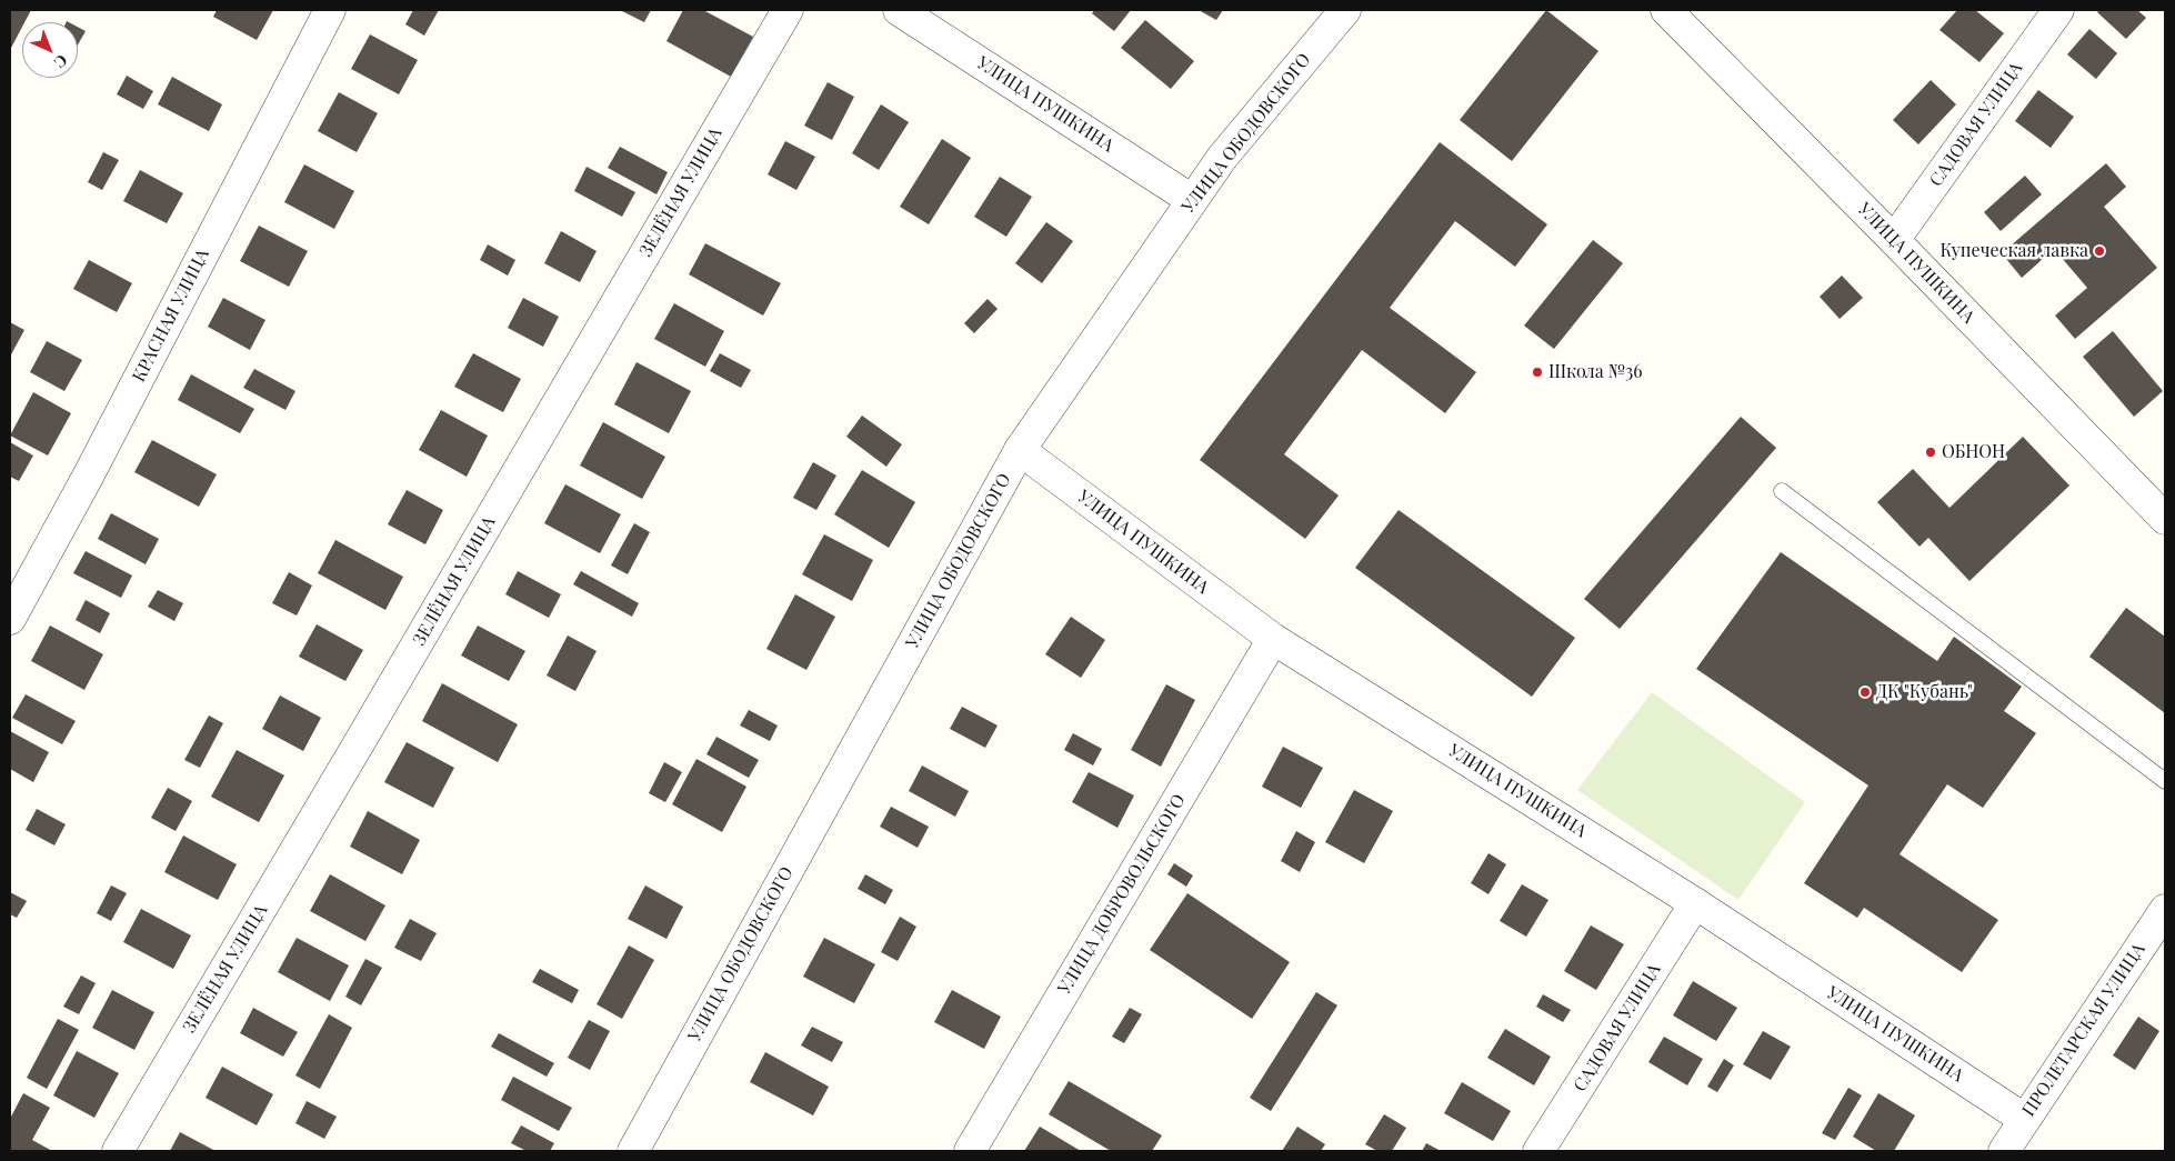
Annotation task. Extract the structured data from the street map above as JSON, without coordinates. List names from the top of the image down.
{
  "streets": {
    "street": [
      "УЛИЦА ПУШКИНА",
      "САДОВАЯ УЛИЦА",
      "УЛИЦА ОБОДОВСКОГО",
      "ЗЕЛЁНАЯ УЛИЦА",
      "КРАСНАЯ УЛИЦА",
      "УЛИЦА ДОБРОВОЛЬСКОГО",
      "ПРОЛЕТАРСКАЯ УЛИЦА"
    ]
  },
  "crossings": [
    ["УЛИЦА ПУШКИНА", "САДОВАЯ УЛИЦА"],
    ["УЛИЦА ПУШКИНА", "УЛИЦА ОБОДОВСКОГО"],
    ["УЛИЦА ПУШКИНА", "УЛИЦА ДОБРОВОЛЬСКОГО"],
    ["УЛИЦА ПУШКИНА", "ПРОЛЕТАРСКАЯ УЛИЦА"]
  ],
  "places": [
    "Купеческая лавка",
    "Школа №36",
    "ОБНОН",
    "ДК \"Кубань\""
  ],
  "north": "bottom right"
}
